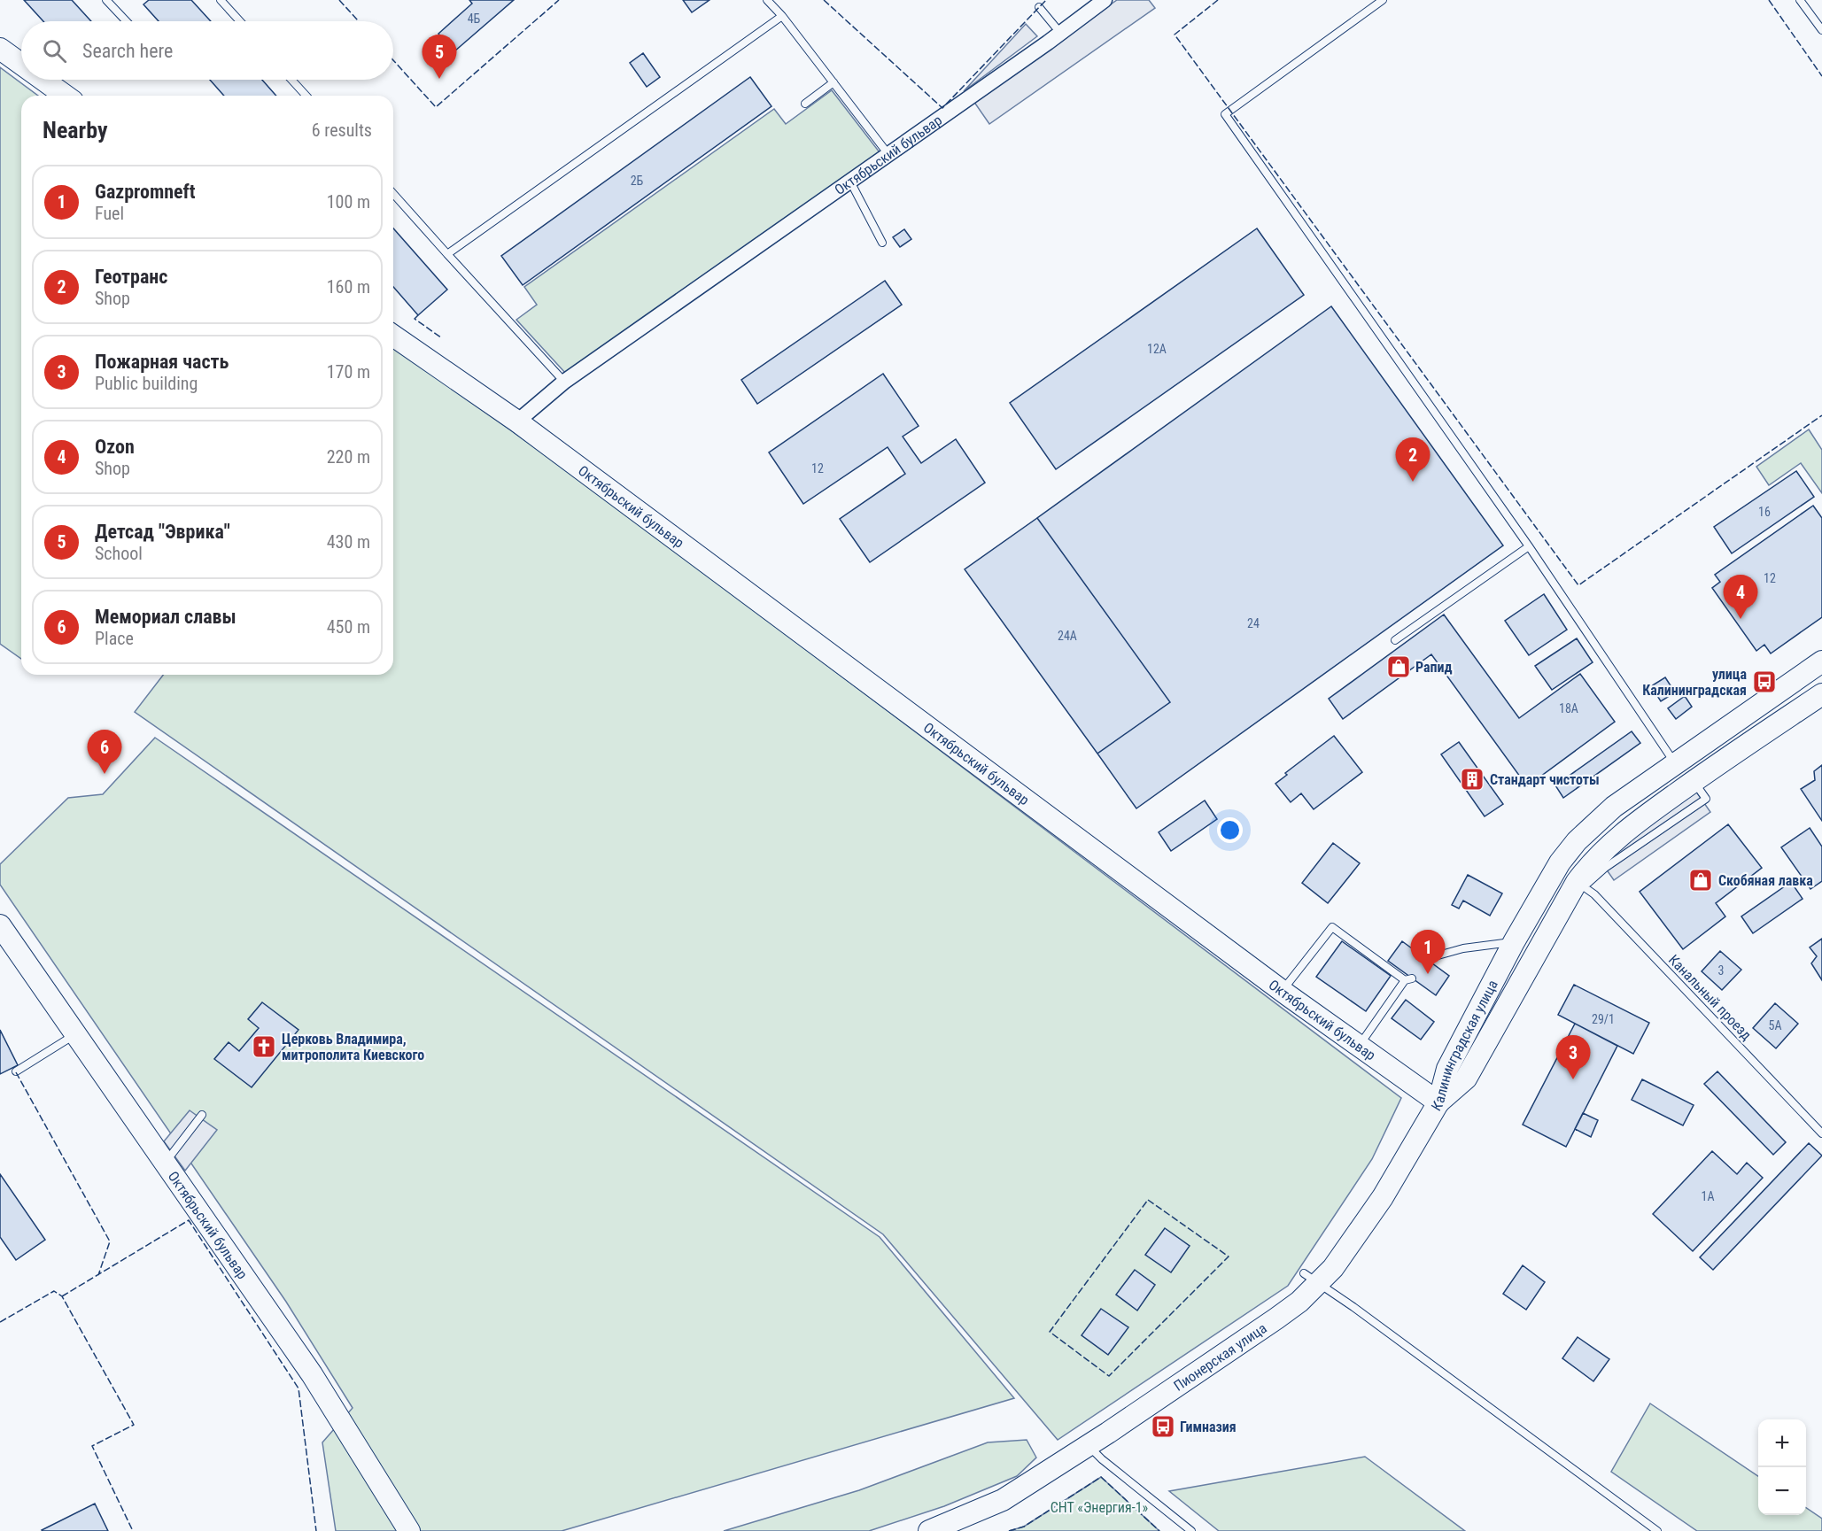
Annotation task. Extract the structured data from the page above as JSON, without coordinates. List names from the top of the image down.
{
  "streets": {
    "street": ["Октябрьский бульвар", "Калининградская улица", "Пионерская улица"],
    "lane": ["Канальный проезд"]
  },
  "crossings": [
    ["Октябрьский бульвар", "Калининградская улица"],
    ["Октябрьский бульвар", "Пионерская улица"],
    ["Канальный проезд", "Калининградская улица"],
    ["Калининградская улица", "Пионерская улица"]
  ],
  "parks": ["СНТ «Энергия-1»"],
  "places": {
    "shop": ["Рапид", "Скобяная лавка"],
    "bus stop": ["улица Калининградская", "Гимназия"],
    "building": ["Стандарт чистоты"],
    "church": ["Церковь Владимира, митрополита Киевского"]
  },
  "house_numbers": [
    "4Б",
    "2Б",
    "12А",
    "12",
    "16",
    "12",
    "24",
    "24А",
    "18А",
    "3",
    "29/1",
    "5А",
    "1А"
  ],
  "page": {
    "search": "Search here",
    "pins": [
      "5",
      "2",
      "4",
      "6",
      "1",
      "3"
    ],
    "heading": ["Nearby", "6 results"],
    "list": [
      {
        "mark": "1",
        "name": "Gazpromneft",
        "note": "Fuel",
        "value": "100 m"
      },
      {
        "mark": "2",
        "name": "Геотранс",
        "note": "Shop",
        "value": "160 m"
      },
      {
        "mark": "3",
        "name": "Пожарная часть",
        "note": "Public building",
        "value": "170 m"
      },
      {
        "mark": "4",
        "name": "Ozon",
        "note": "Shop",
        "value": "220 m"
      },
      {
        "mark": "5",
        "name": "Детсад \"Эврика\"",
        "note": "School",
        "value": "430 m"
      },
      {
        "mark": "6",
        "name": "Мемориал славы",
        "note": "Place",
        "value": "450 m"
      }
    ],
    "map_buttons": ["+", "−"]
  }
}
